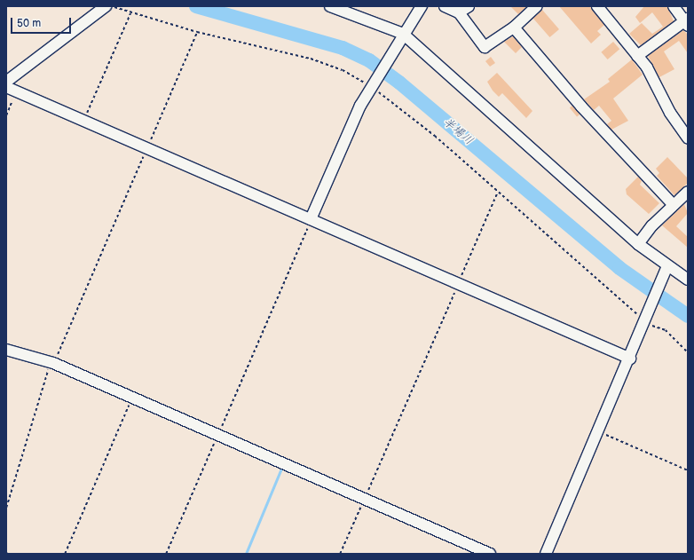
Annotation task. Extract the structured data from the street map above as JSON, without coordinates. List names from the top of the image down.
{
  "water": ["半場川"],
  "scale_bar": "50 m"
}
